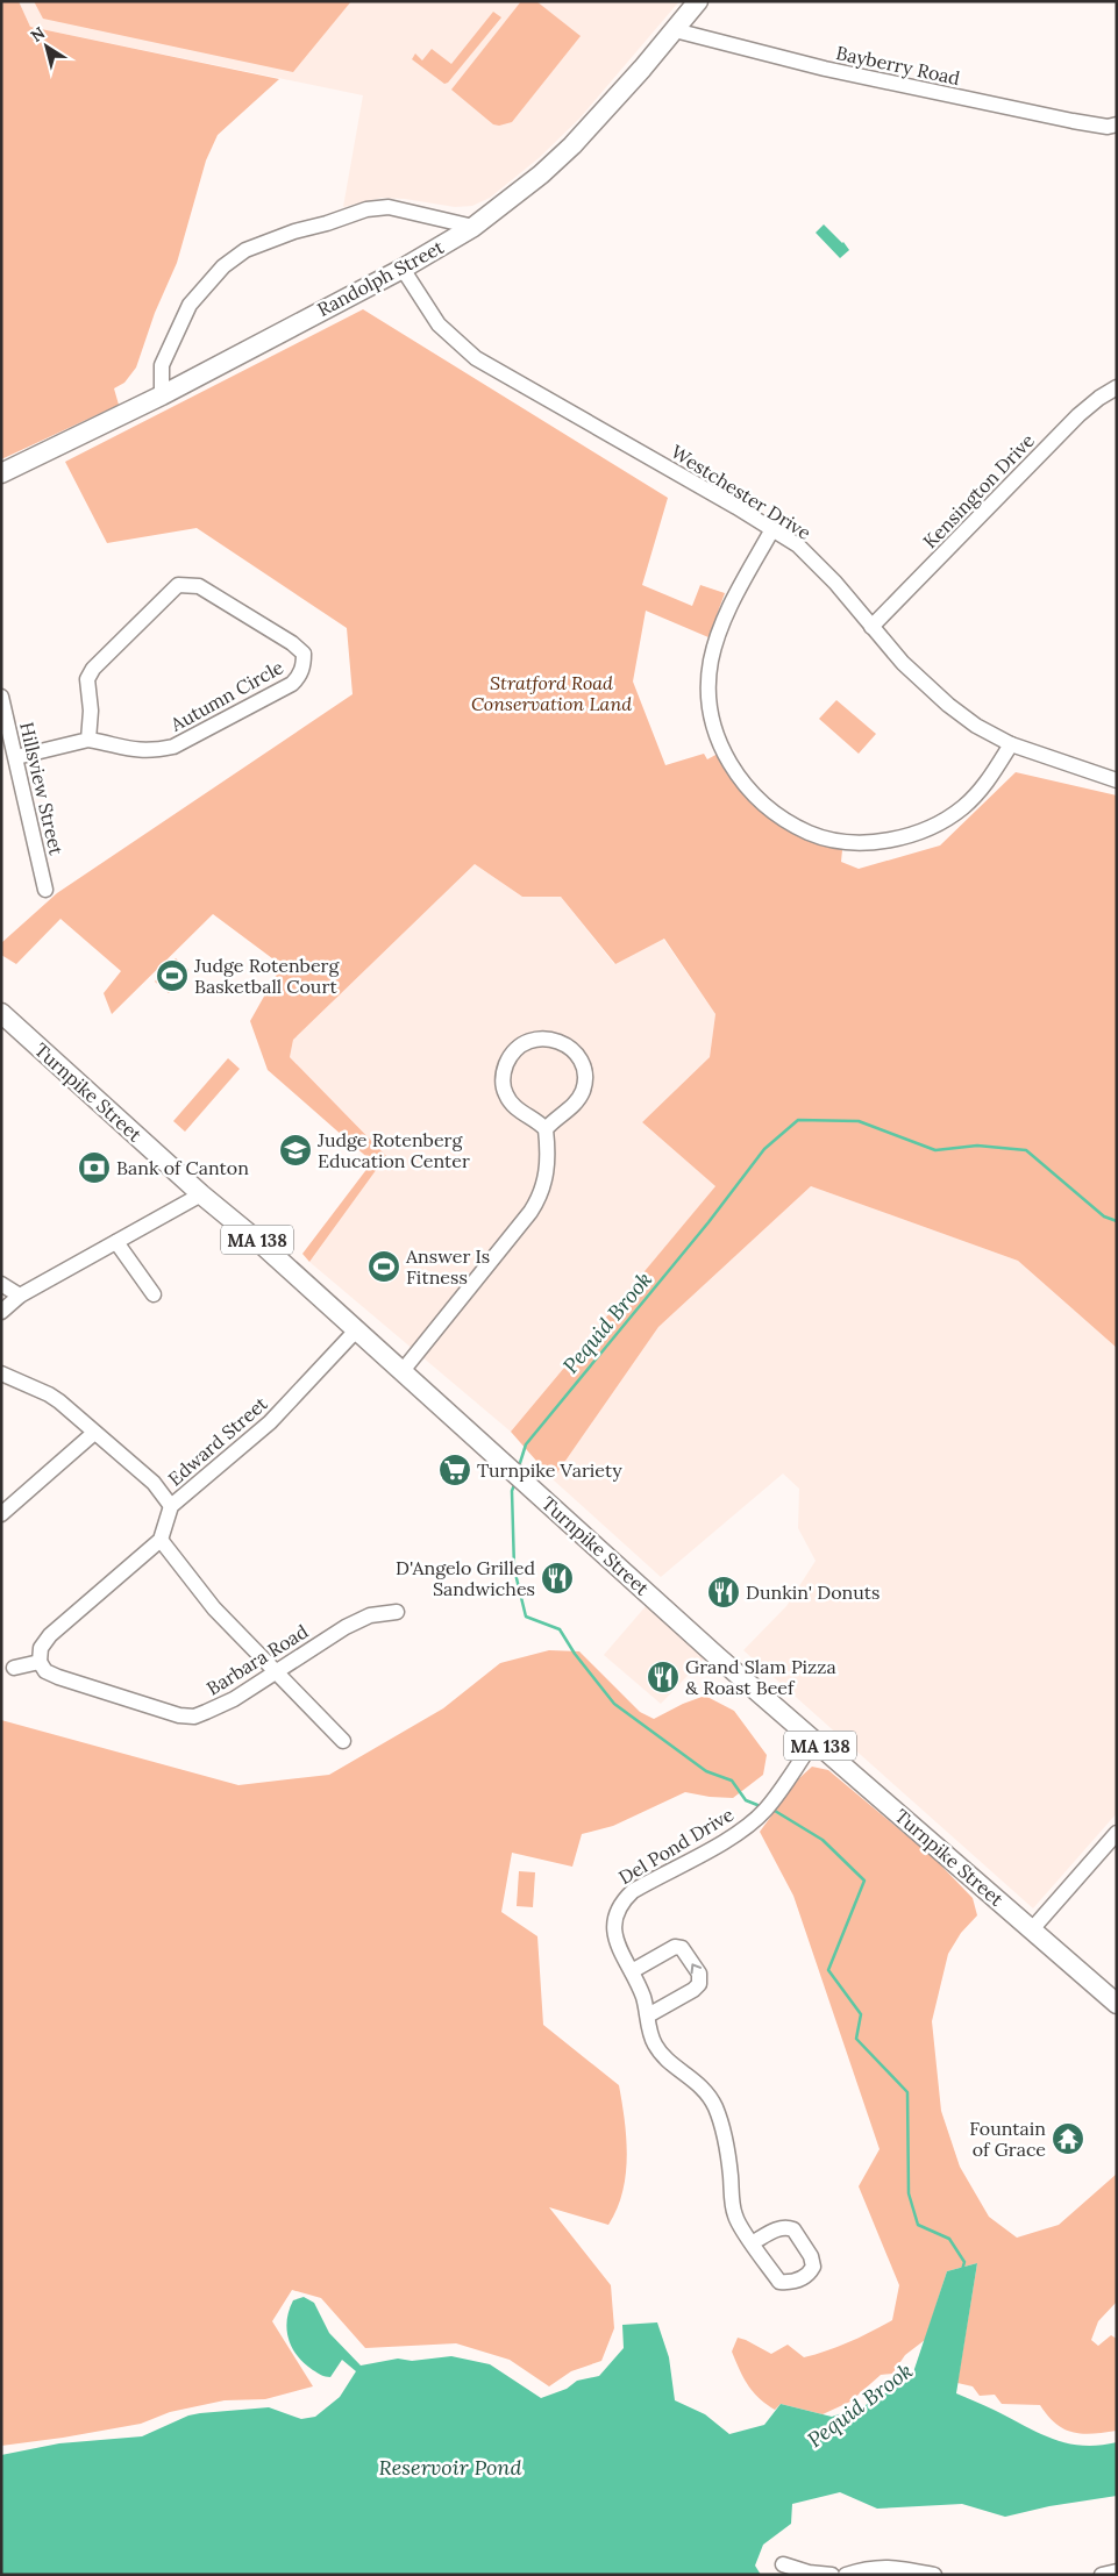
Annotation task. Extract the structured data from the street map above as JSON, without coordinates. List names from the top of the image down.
{
  "streets": {
    "main road": ["Randolph Street", "Turnpike Street", "MA 138"],
    "street": [
      "Bayberry Road",
      "Kensington Drive",
      "Westchester Drive",
      "Autumn Circle",
      "Hillsview Street",
      "Edward Street",
      "Barbara Road",
      "Del Pond Drive"
    ]
  },
  "crossings": [
    ["Bayberry Road", "Randolph Street"],
    ["Randolph Street", "Westchester Drive"],
    ["Kensington Drive", "Westchester Drive"],
    ["Autumn Circle", "Hillsview Street"],
    ["Turnpike Street", "Edward Street"],
    ["Turnpike Street", "Del Pond Drive"]
  ],
  "water": ["Pequid Brook", "Reservoir Pond"],
  "parks": ["Stratford Road Conservation Land"],
  "places": {
    "sports": ["Judge Rotenberg Basketball Court", "Answer Is Fitness"],
    "school or university": ["Judge Rotenberg Education Center"],
    "bank": ["Bank of Canton"],
    "supermarket": ["Turnpike Variety"],
    "restaurant": ["D'Angelo Grilled Sandwiches", "Dunkin' Donuts", "Grand Slam Pizza & Roast Beef"],
    "temple": ["Fountain of Grace"]
  },
  "north": "top left"
}
